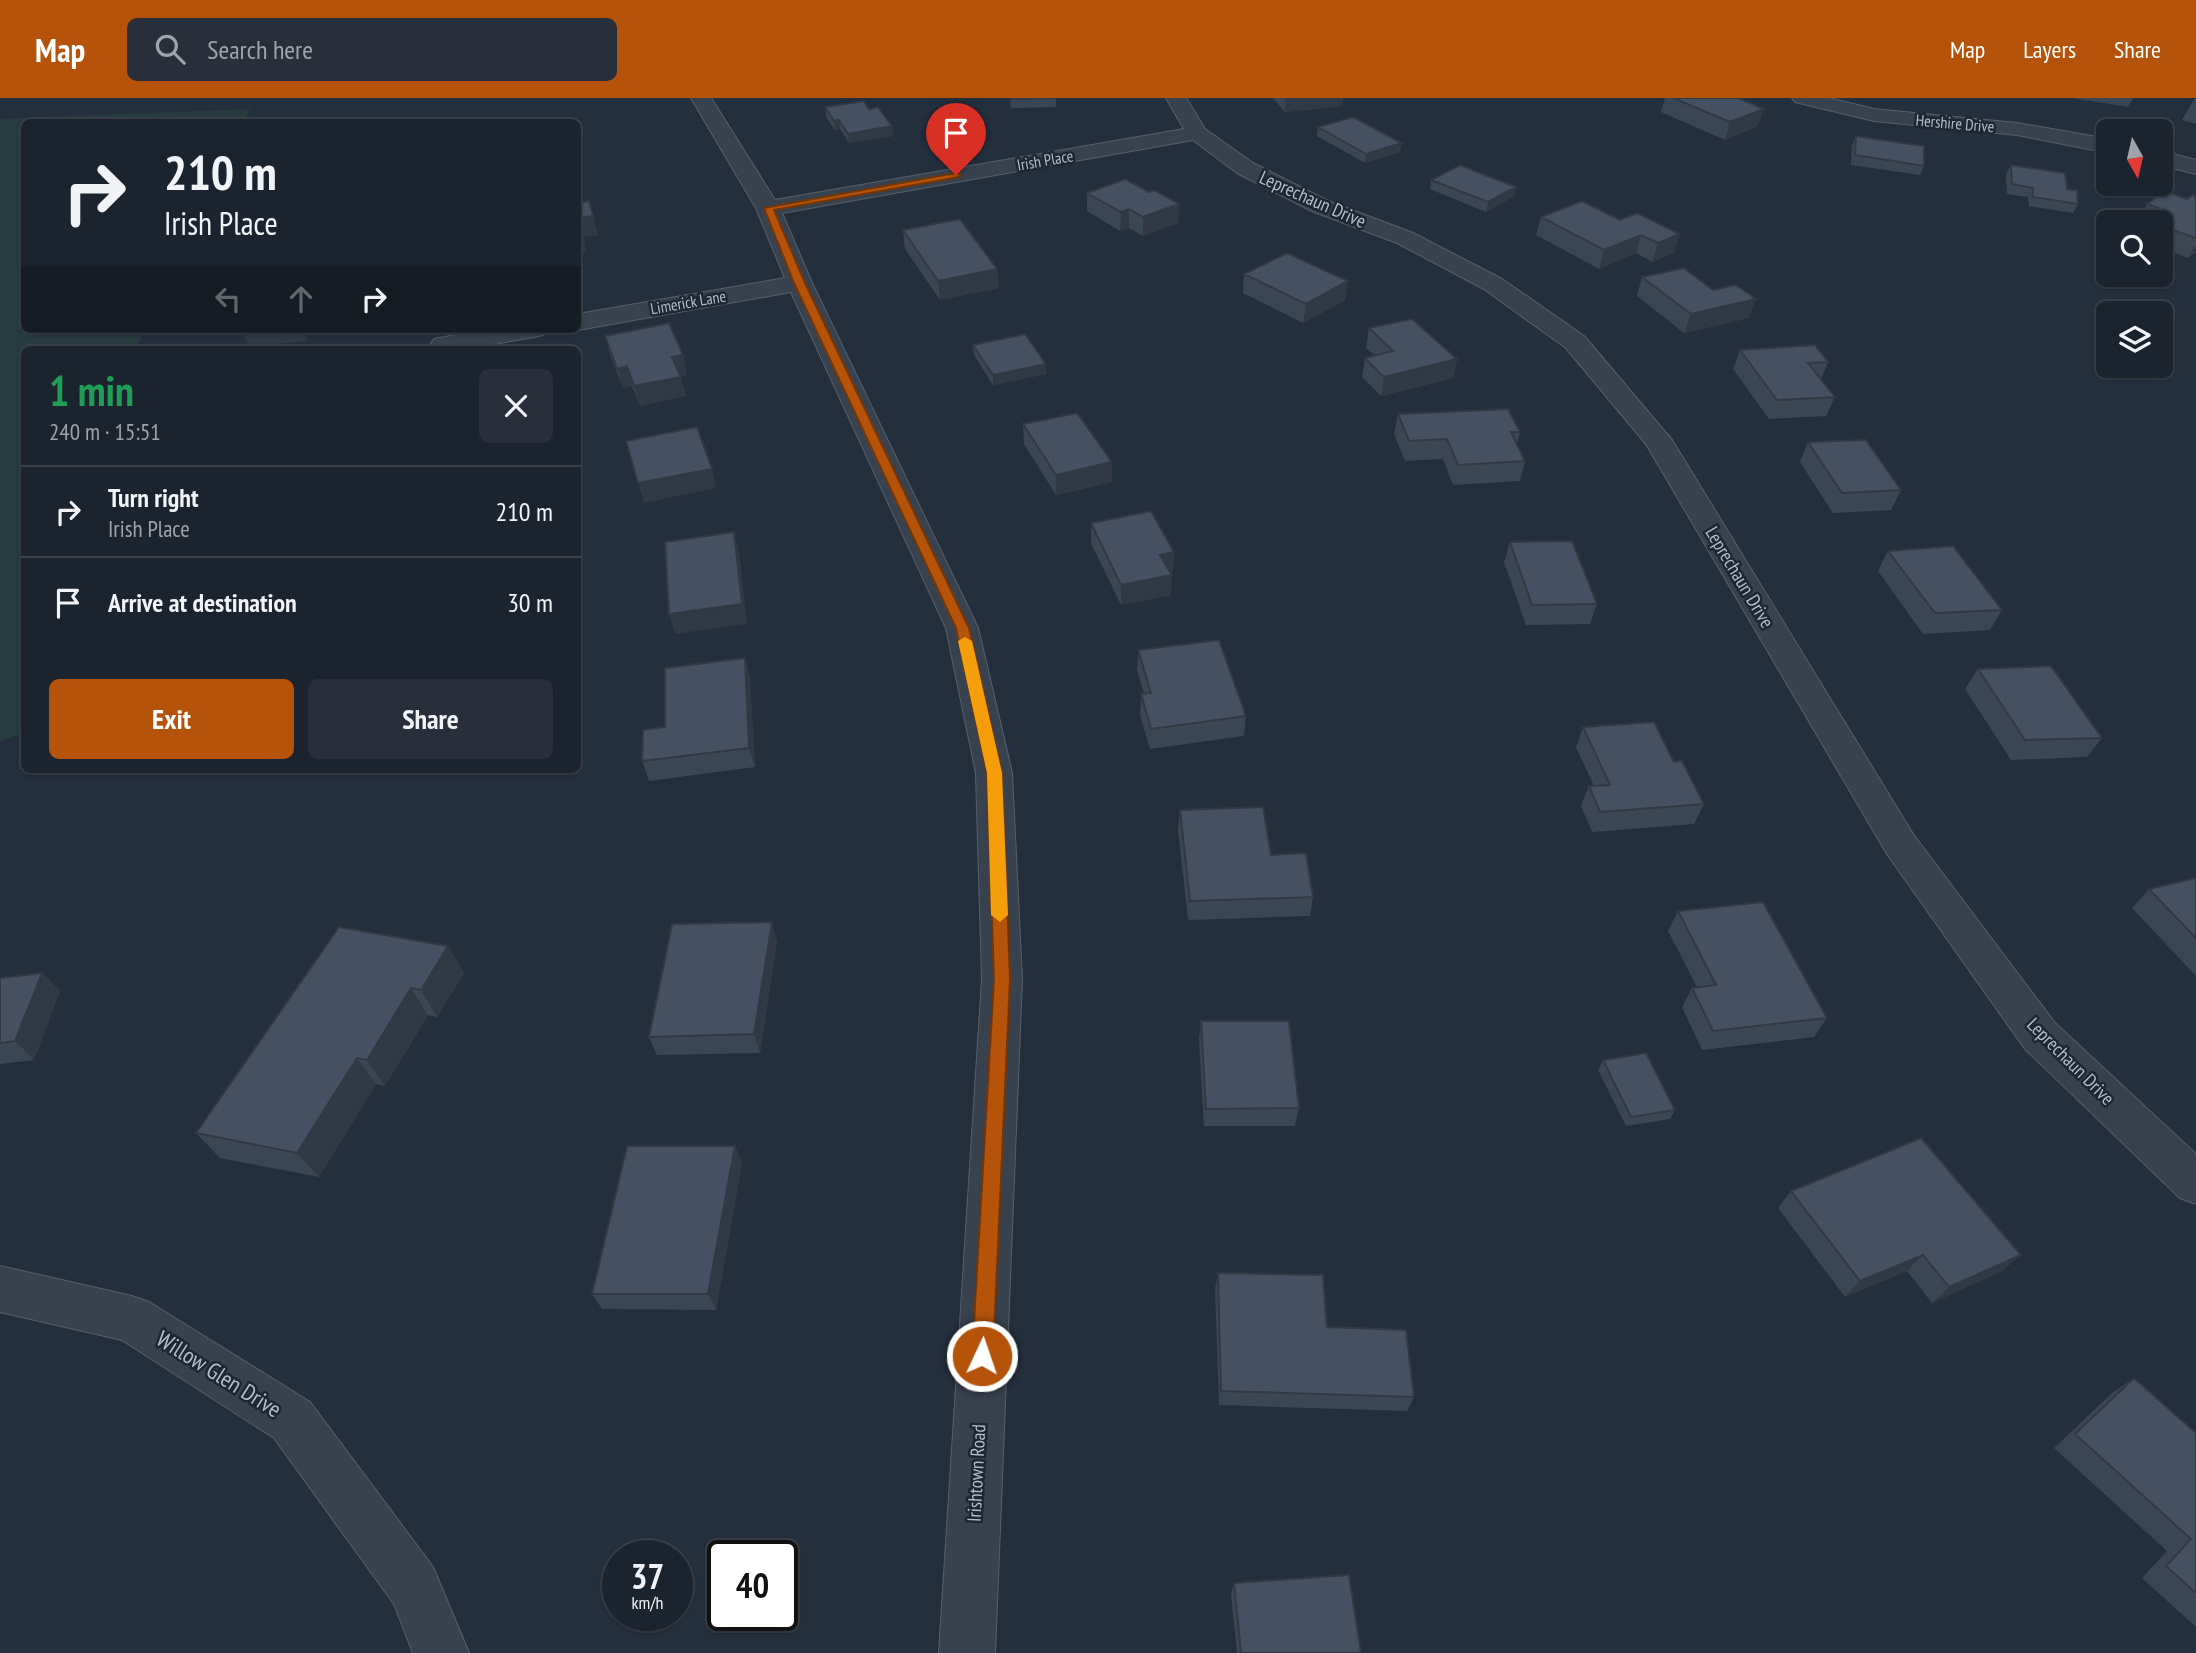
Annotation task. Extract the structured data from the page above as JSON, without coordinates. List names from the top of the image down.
{
  "streets": {
    "street": [
      "Hershire Drive",
      "Irish Place",
      "Leprechaun Drive",
      "Limerick Lane",
      "Willow Glen Drive",
      "Irishtown Road"
    ]
  },
  "crossings": [
    ["Irish Place", "Leprechaun Drive"],
    ["Irish Place", "Irishtown Road"],
    ["Limerick Lane", "Irishtown Road"]
  ],
  "north": "bottom",
  "page": {
    "header": "Map",
    "search": "Search here",
    "nav": ["Map", "Layers", "Share"],
    "turn": ["210 m", "Irish Place"],
    "heading": ["1 min", "240 m · 15:51"],
    "list": [
      {
        "name": "Turn right",
        "note": "Irish Place",
        "value": "210 m"
      },
      {
        "name": "Arrive at destination",
        "value": "30 m"
      }
    ],
    "buttons": ["Exit", "Share"],
    "speed": "37 km/h",
    "limit": "40"
  }
}
